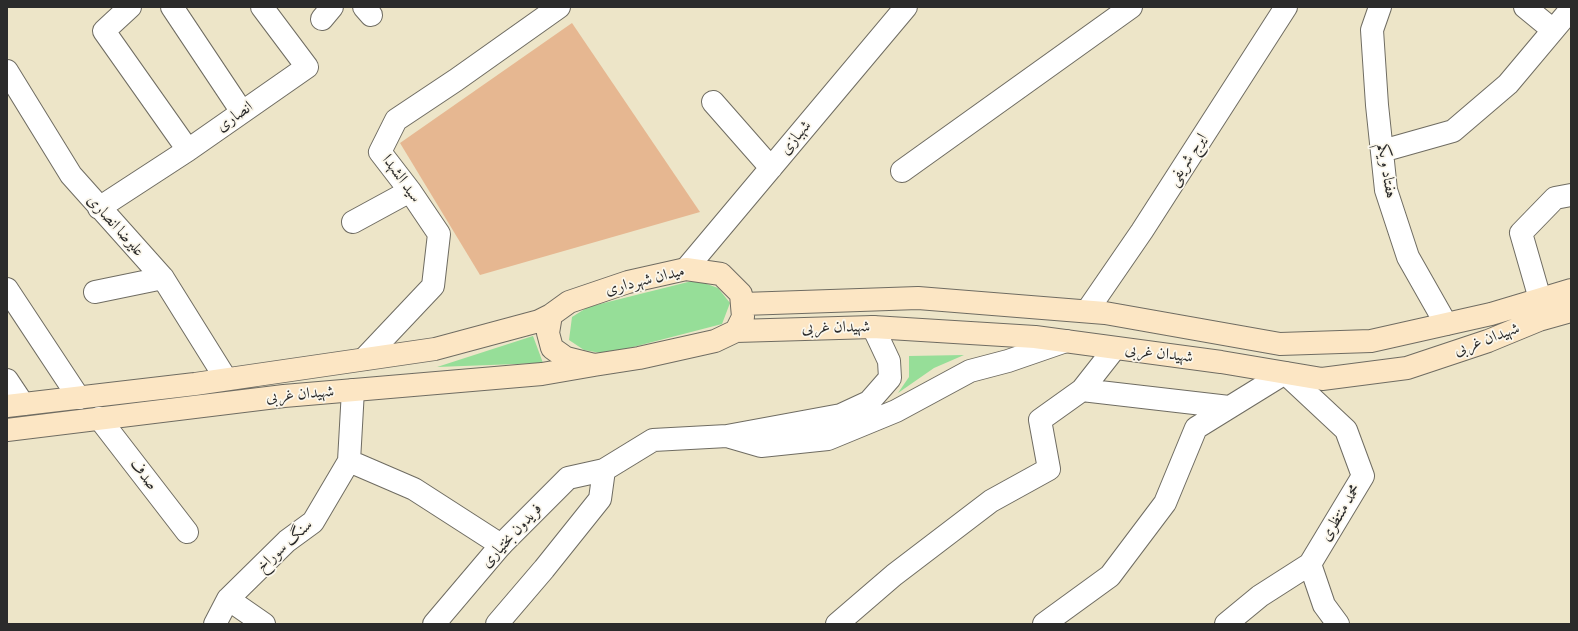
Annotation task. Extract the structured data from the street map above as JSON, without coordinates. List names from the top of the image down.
{
  "streets": {
    "main road": ["میدان شهرداری", "شهیدان غربی"],
    "street": [
      "انصاری",
      "شهبازی",
      "ایرج شریفی",
      "هفتاد و یکم",
      "سید الشهدا",
      "علیرضا انصاری",
      "صدف",
      "محمد منتظری",
      "فریدون بختیاری",
      "سنگ سوراخ"
    ]
  },
  "crossings": [
    ["انصاری", "علیرضا انصاری"],
    ["شهبازی", "میدان شهرداری"],
    ["ایرج شریفی", "شهیدان غربی"],
    ["هفتاد و یکم", "شهیدان غربی"],
    ["سید الشهدا", "شهیدان غربی"],
    ["علیرضا انصاری", "شهیدان غربی"],
    ["میدان شهرداری", "شهیدان غربی"],
    ["شهیدان غربی", "صدف"],
    ["شهیدان غربی", "محمد منتظری"],
    ["شهیدان غربی", "سنگ سوراخ"]
  ]
}
